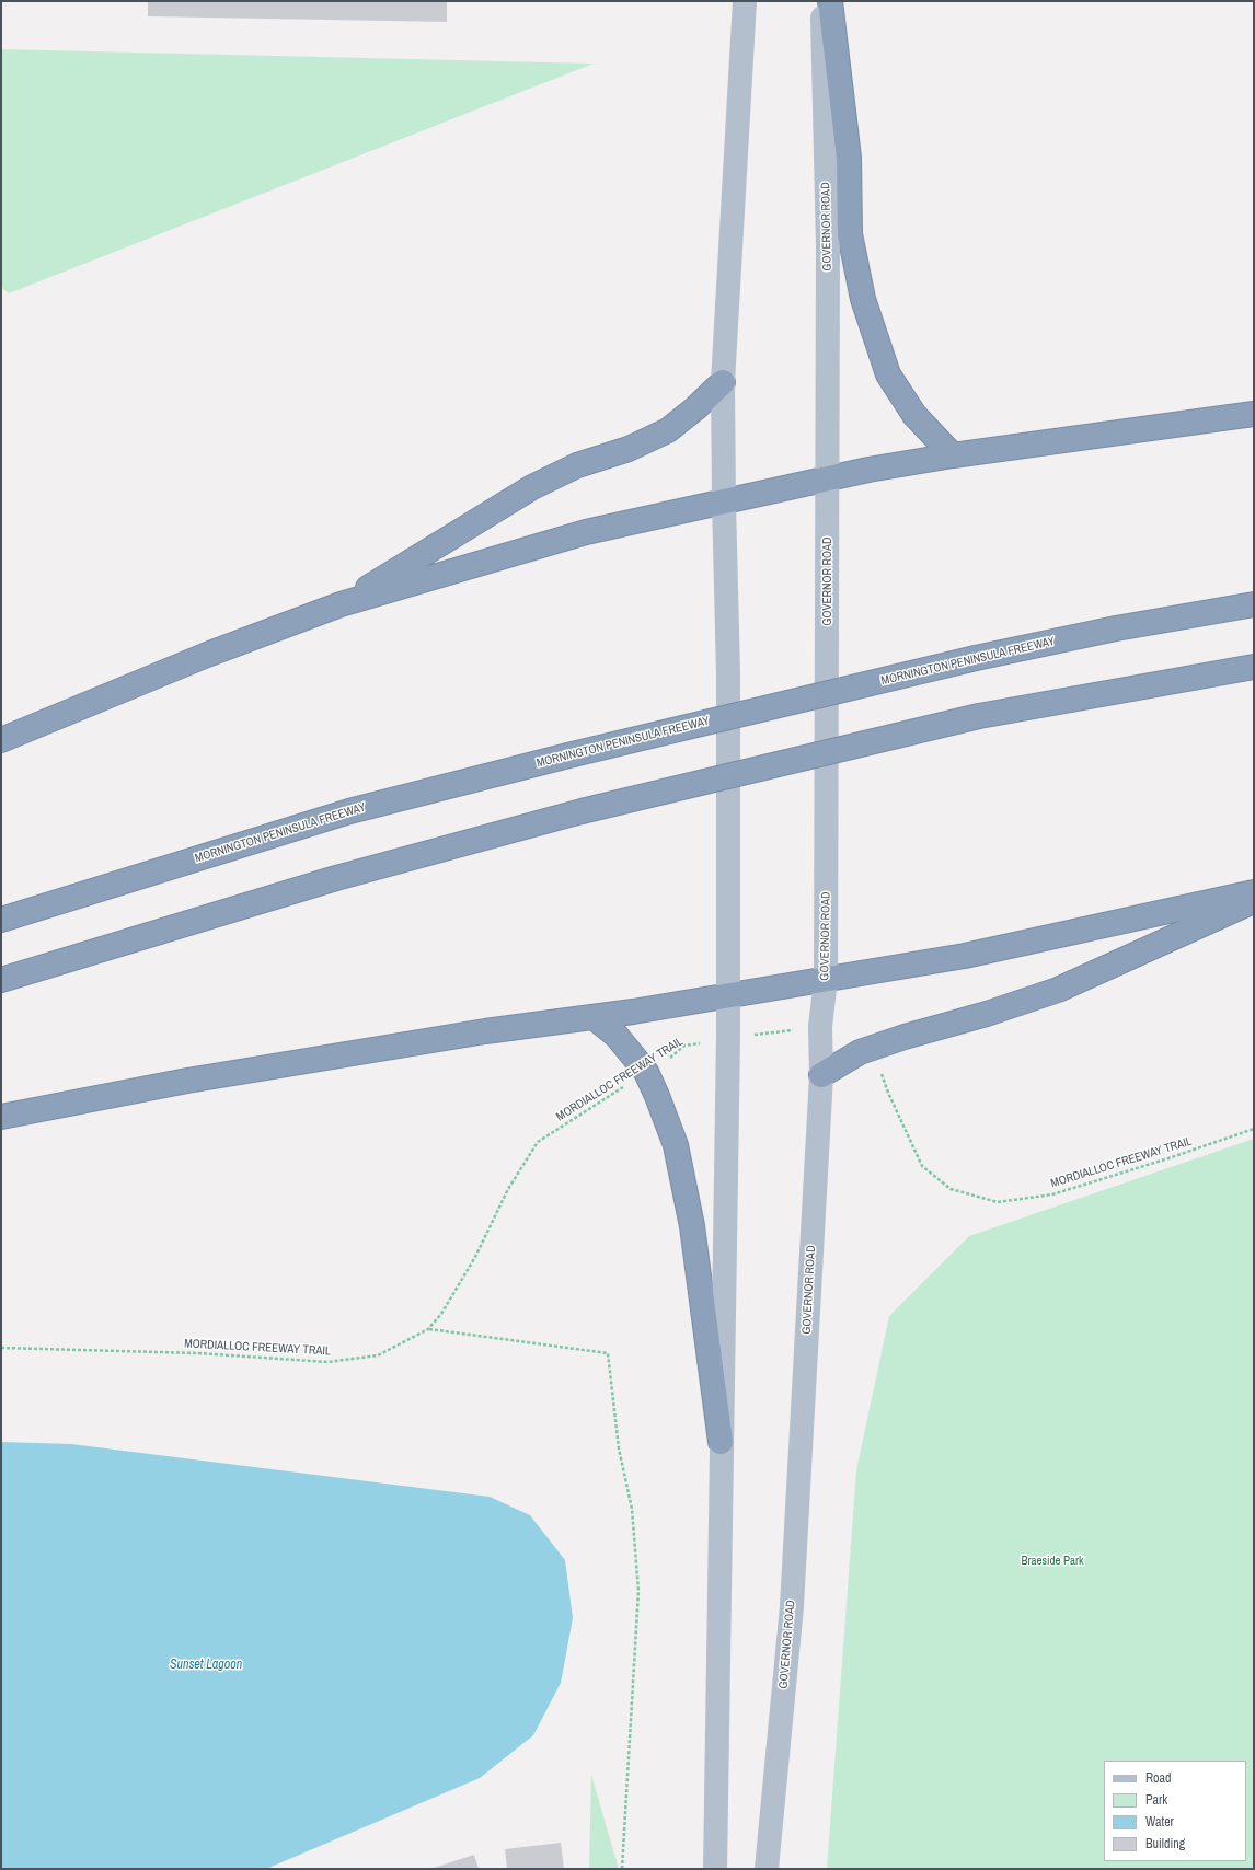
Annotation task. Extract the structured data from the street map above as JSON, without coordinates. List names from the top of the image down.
{
  "streets": {
    "highway": ["MORNINGTON PENINSULA FREEWAY"],
    "main road": ["GOVERNOR ROAD"],
    "path": ["MORDIALLOC FREEWAY TRAIL"]
  },
  "crossings": [
    ["GOVERNOR ROAD", "MORDIALLOC FREEWAY TRAIL"]
  ],
  "water": ["Sunset Lagoon"],
  "parks": ["Braeside Park"],
  "legend": [
    "Road",
    "Park",
    "Water",
    "Building"
  ]
}
